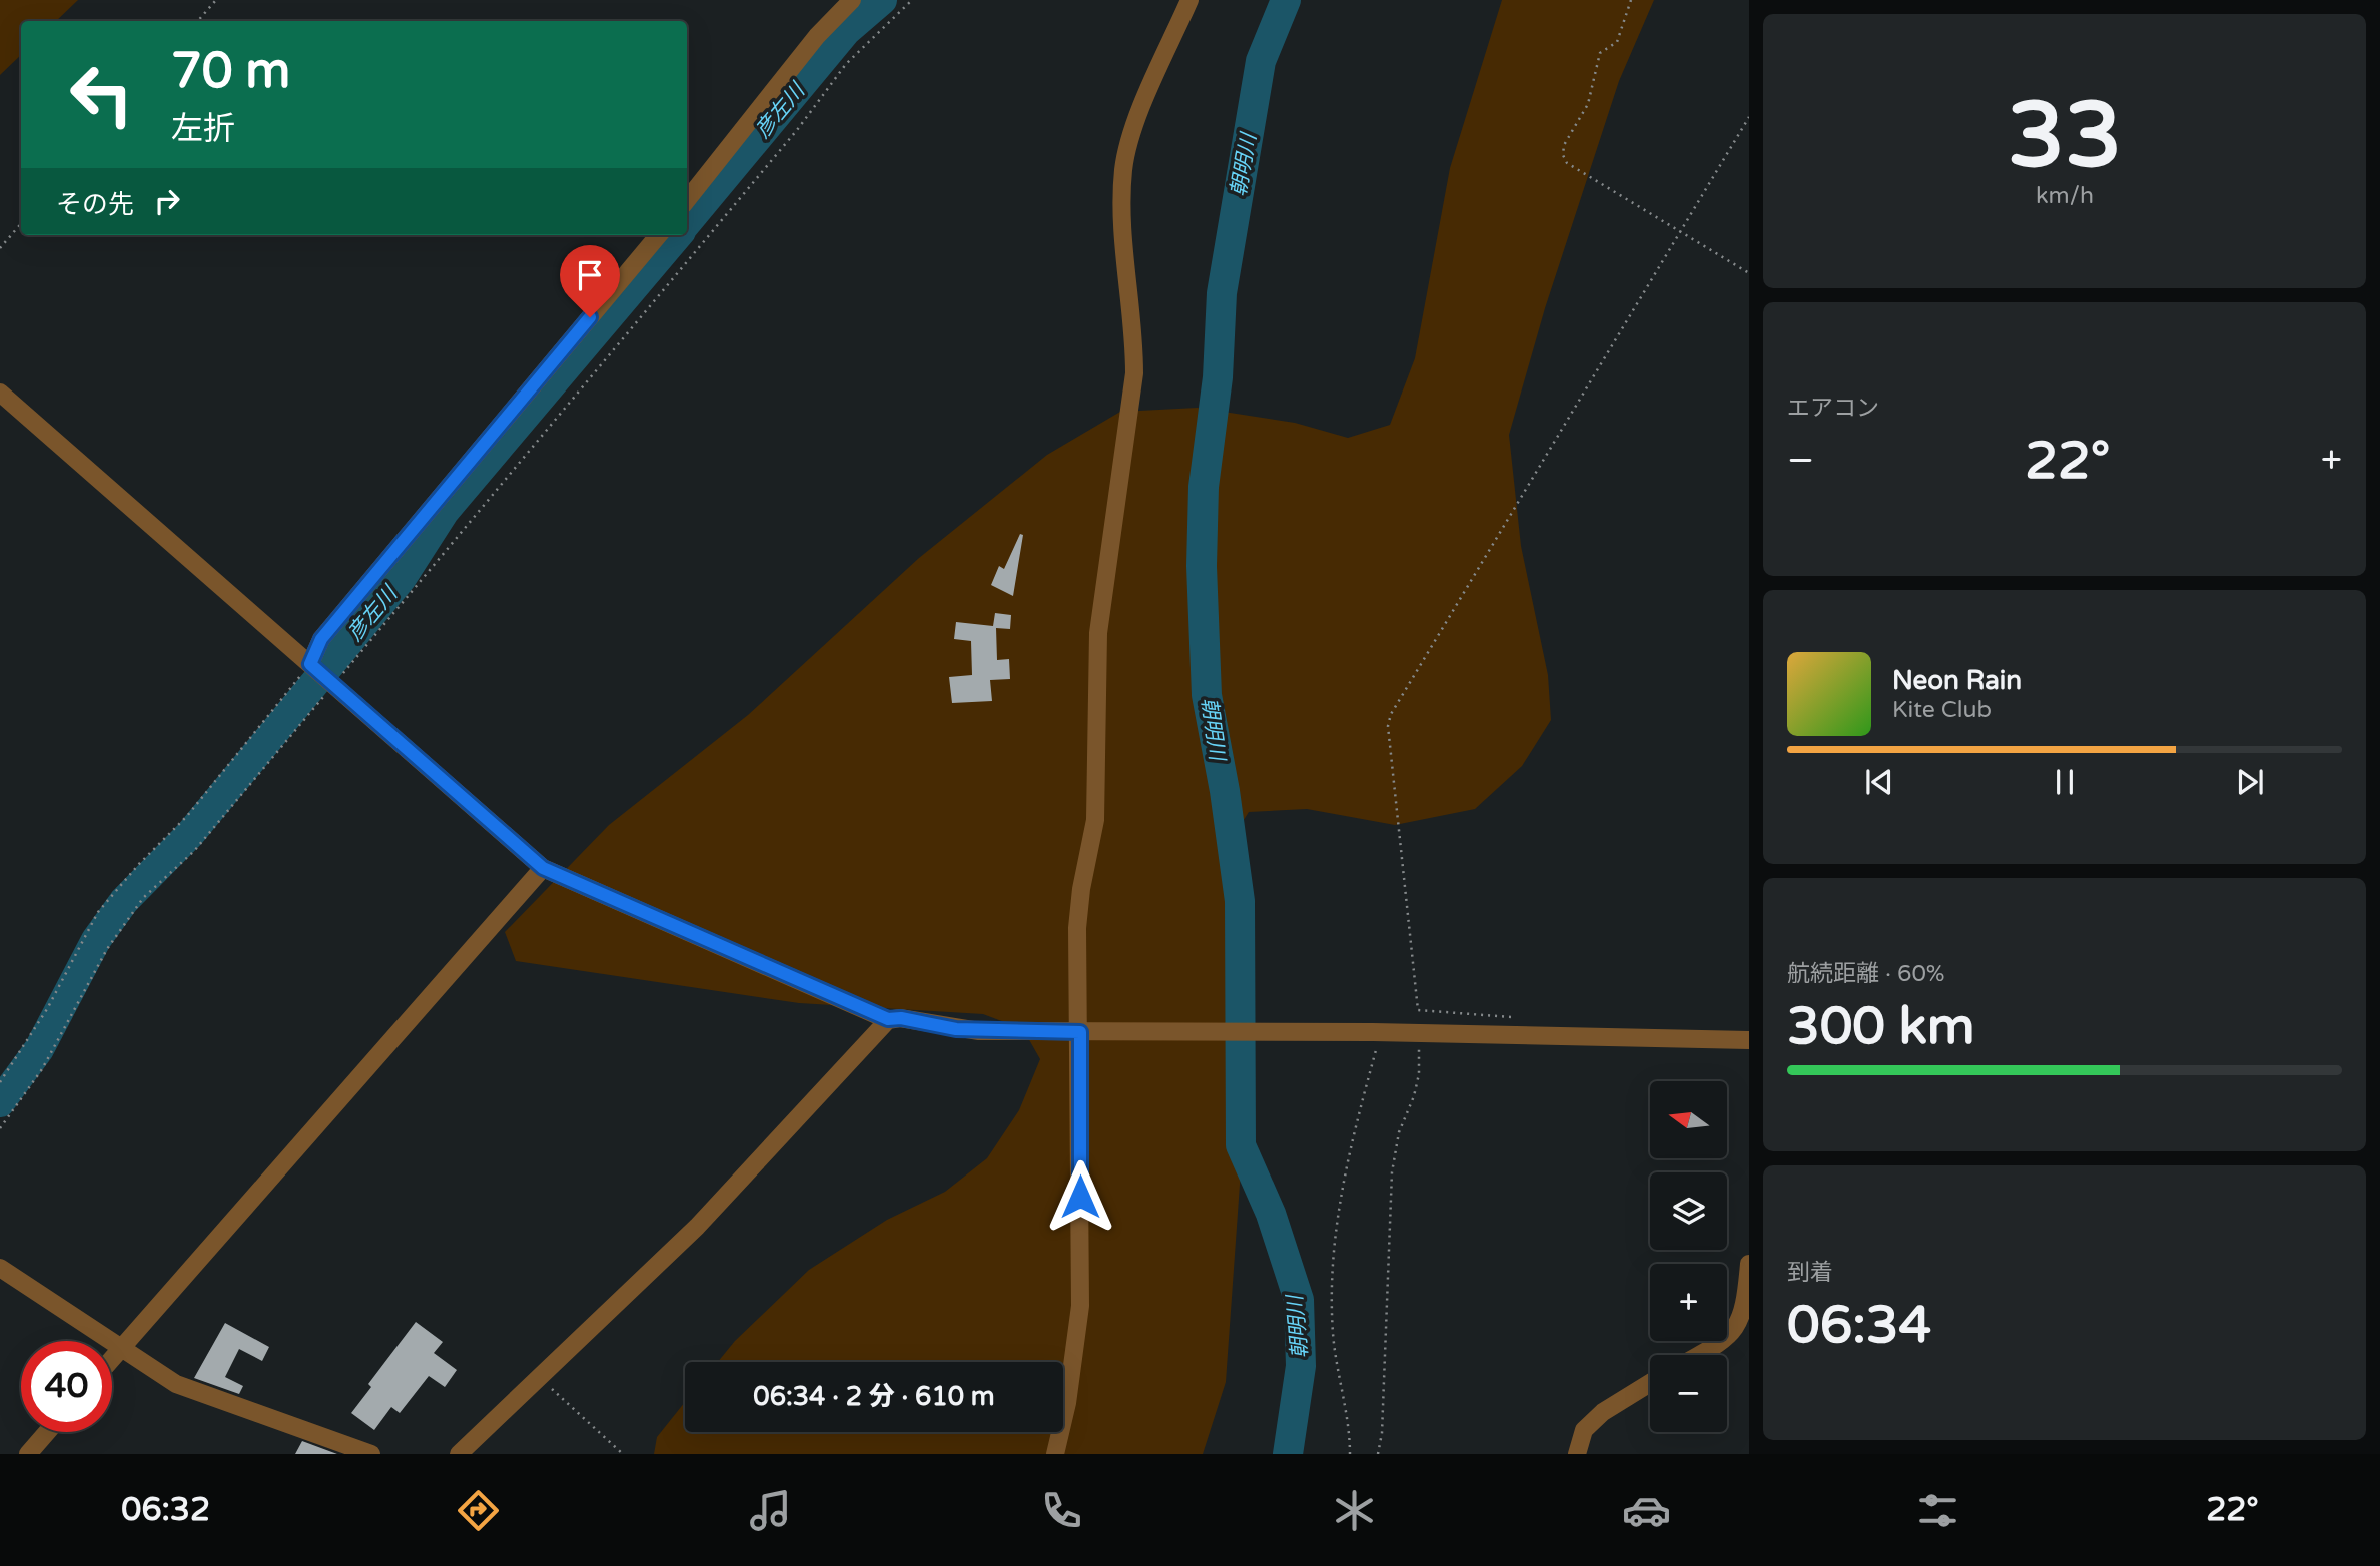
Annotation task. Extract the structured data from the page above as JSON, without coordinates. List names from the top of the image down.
{
  "water": ["彦左川", "朝明川"],
  "north": "left",
  "page": {
    "tile": [
      ["33", "km/h"],
      "エアコン",
      ["航続距離 · 60%", "300 km"],
      ["到着", "06:34"]
    ],
    "turn": ["70 m", "左折"],
    "then": "その先",
    "heat": ["−", "22°", "+"],
    "song": ["Neon Rain", "Kite Club"],
    "map_buttons": ["+", "−"],
    "limit": "40",
    "trip": "06:34 · 2 分 · 610 m",
    "tabs": ["06:32", "22°"]
  }
}
